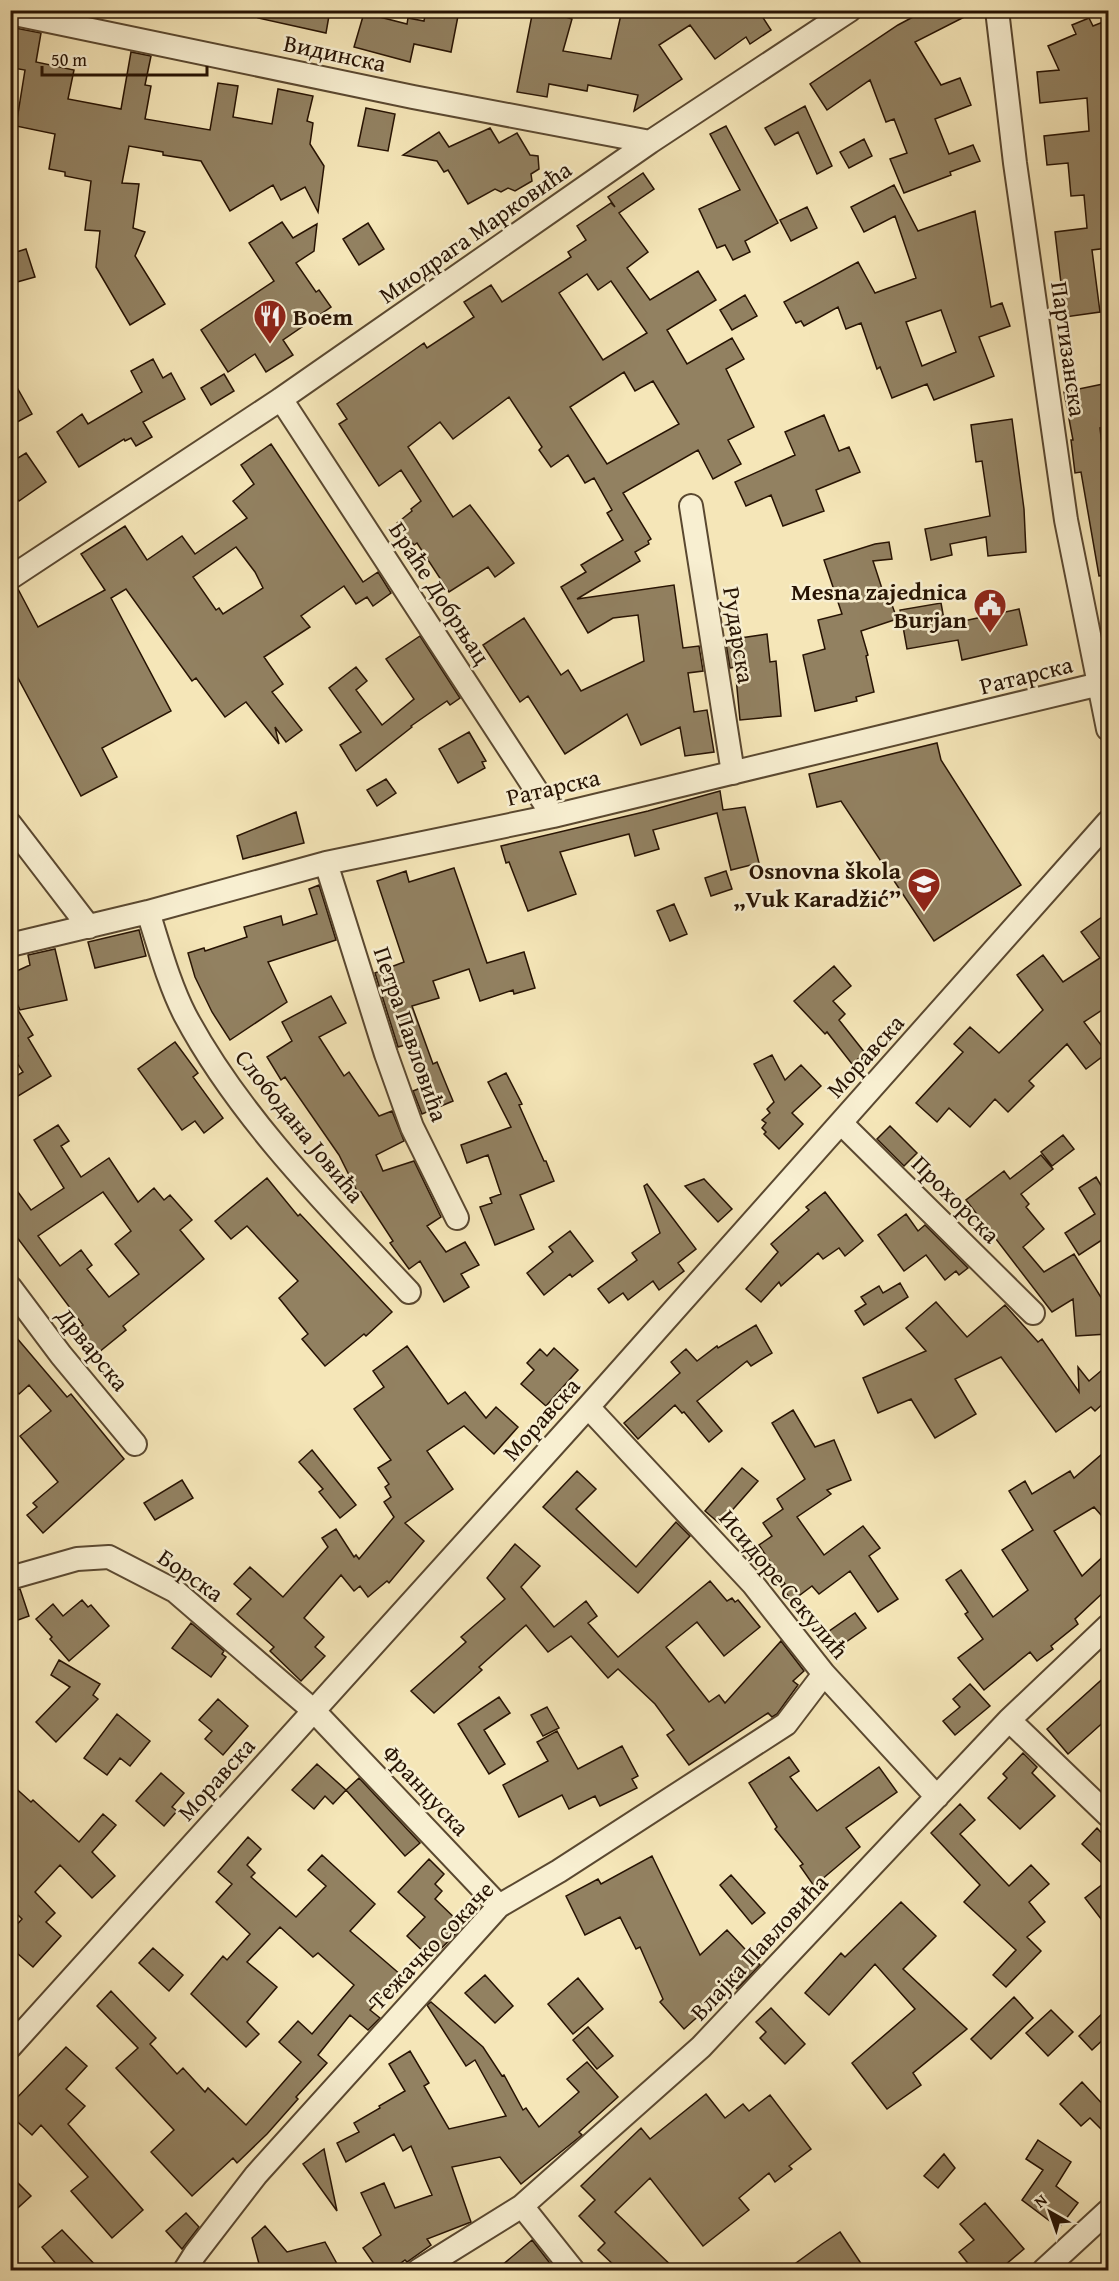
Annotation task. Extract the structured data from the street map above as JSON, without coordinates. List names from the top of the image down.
{
  "streets": {
    "street": [
      "Видинска",
      "Миодрага Марковића",
      "Партизанска",
      "Браће Добрњац",
      "Рударска",
      "Ратарска",
      "Петра Павловића",
      "Моравска",
      "Слободана Јовића",
      "Прохорска",
      "Дрварска",
      "Борска",
      "Исидоре Секулић",
      "Француска",
      "Тежачко сокаче",
      "Влајка Павловића"
    ]
  },
  "crossings": [
    ["Видинска", "Миодрага Марковића"],
    ["Миодрага Марковића", "Браће Добрњац"],
    ["Партизанска", "Ратарска"],
    ["Браће Добрњац", "Ратарска"],
    ["Рударска", "Ратарска"],
    ["Ратарска", "Петра Павловића"],
    ["Ратарска", "Слободана Јовића"],
    ["Моравска", "Прохорска"],
    ["Моравска", "Борска"],
    ["Моравска", "Исидоре Секулић"],
    ["Моравска", "Француска"],
    ["Борска", "Француска"],
    ["Исидоре Секулић", "Тежачко сокаче"],
    ["Исидоре Секулић", "Влајка Павловића"],
    ["Француска", "Тежачко сокаче"]
  ],
  "places": {
    "restaurant": ["Boem"],
    "public building": ["Mesna zajednica Burjan"],
    "school or university": ["Osnovna škola „Vuk Karadžić”"]
  },
  "scale_bar": "50 m",
  "north": "top left"
}
